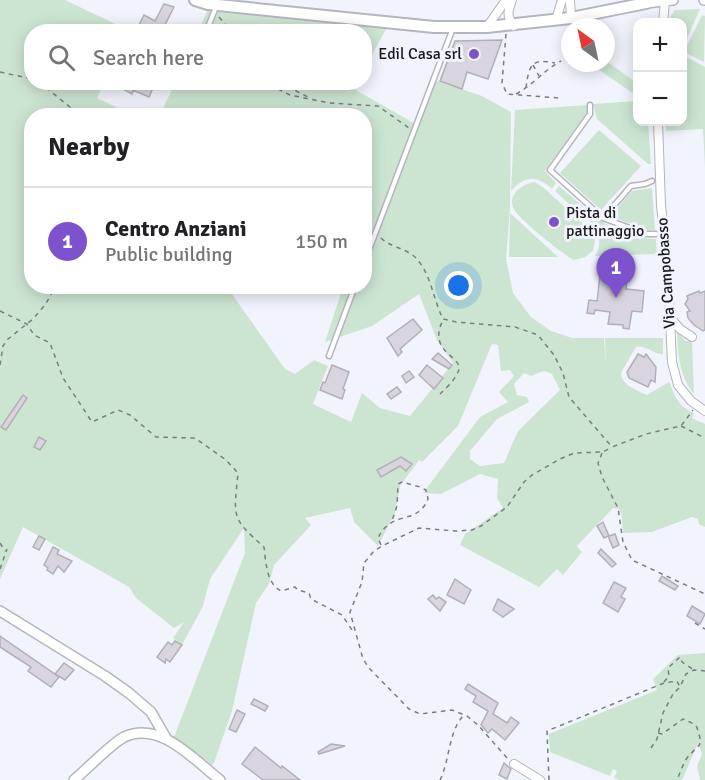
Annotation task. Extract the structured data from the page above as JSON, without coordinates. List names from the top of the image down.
{
  "streets": {
    "street": ["Via Campobasso"]
  },
  "places": ["Edil Casa srl", "Pista di pattinaggio"],
  "north": "top left",
  "page": {
    "map_buttons": ["+", "−"],
    "search": "Search here",
    "heading": "Nearby",
    "list": [
      {
        "mark": "1",
        "name": "Centro Anziani",
        "note": "Public building",
        "value": "150 m"
      }
    ],
    "pins": "1"
  }
}
